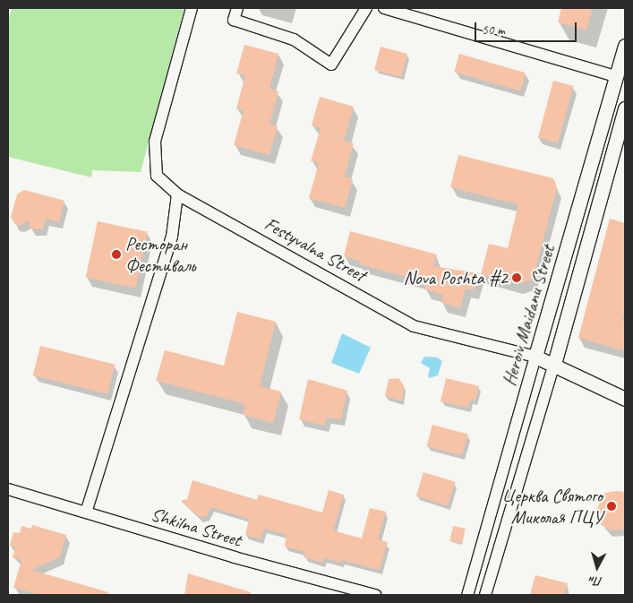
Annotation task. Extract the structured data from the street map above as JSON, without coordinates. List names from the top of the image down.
{
  "streets": {
    "street": ["Festyvalna Street", "Heroiv Maidanu Street", "Shkilna Street"]
  },
  "crossings": [
    ["Festyvalna Street", "Heroiv Maidanu Street"]
  ],
  "places": ["Ресторан Фестиваль", "Nova Poshta #2", "Церква Святого Миколая ПЦУ"],
  "scale_bar": "50 m",
  "north": "bottom"
}
